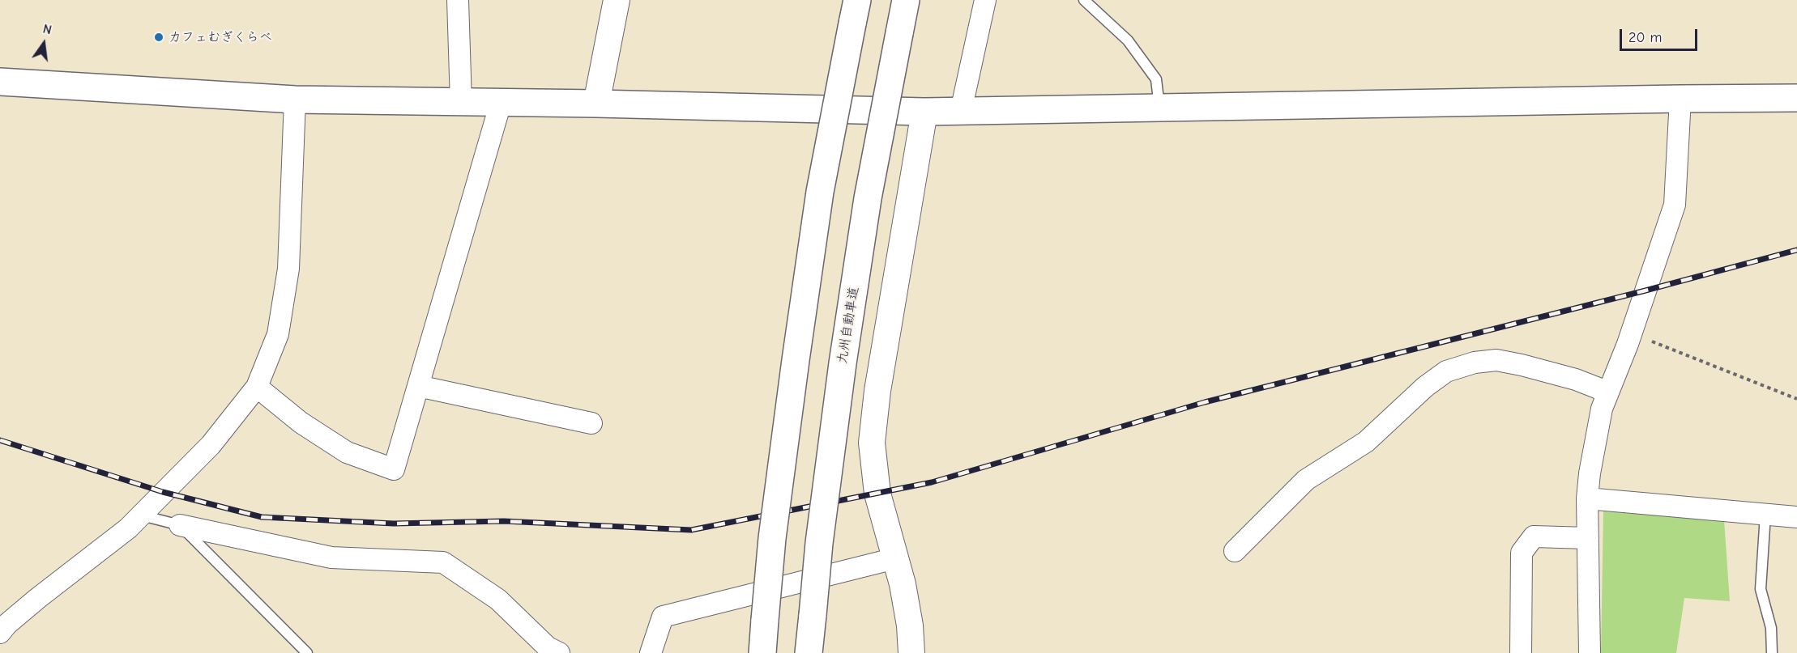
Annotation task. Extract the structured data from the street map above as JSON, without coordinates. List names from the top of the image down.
{
  "streets": {
    "main road": ["九州自動車道"]
  },
  "places": ["カフェむぎくらべ"],
  "scale_bar": "20 m",
  "north": "top"
}
